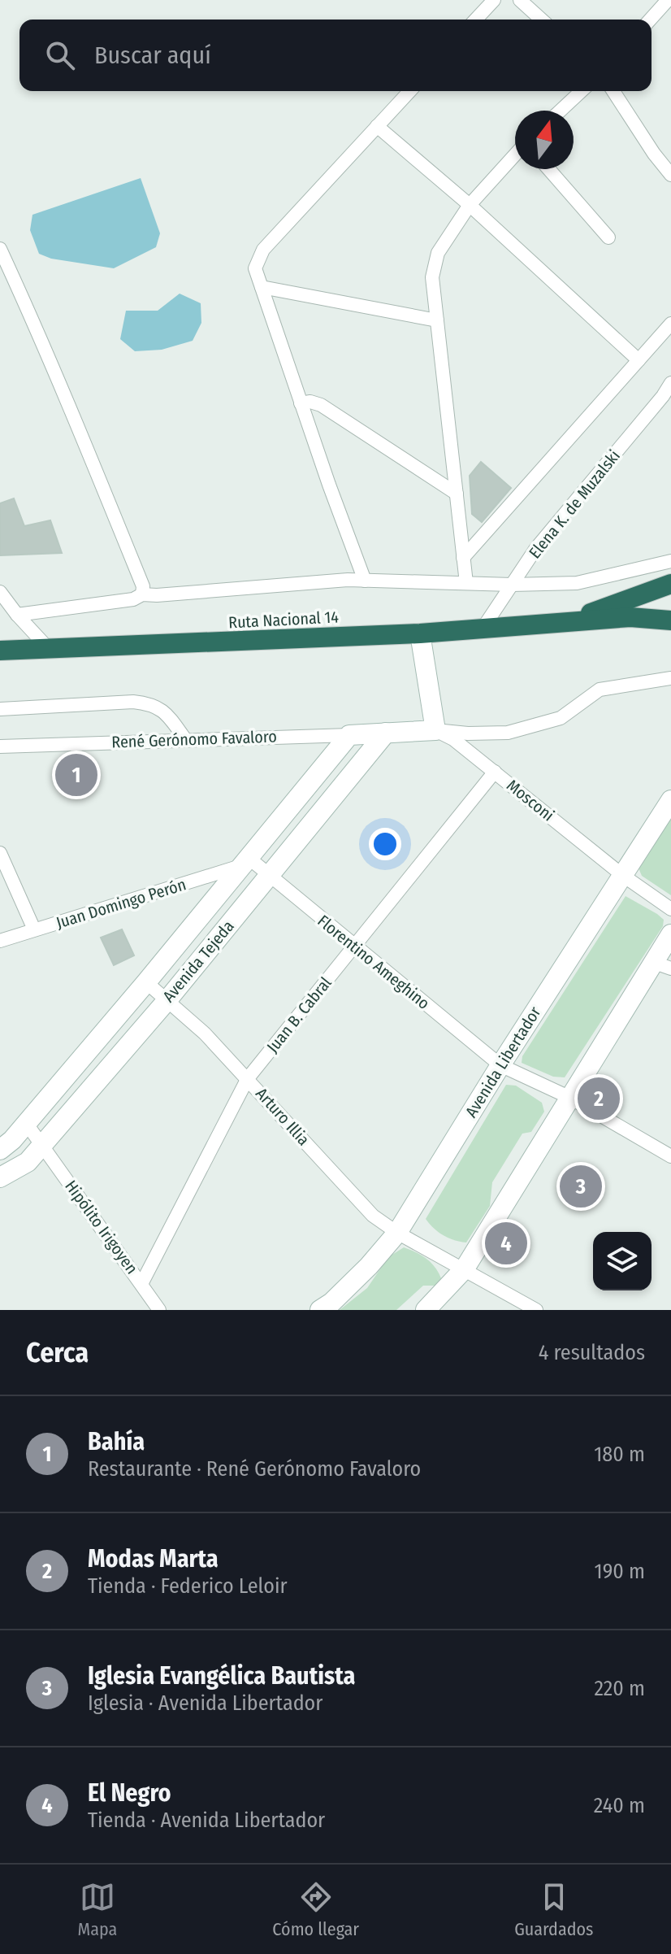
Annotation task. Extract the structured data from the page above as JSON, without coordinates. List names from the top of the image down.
{
  "streets": {
    "highway": ["Ruta Nacional 14"],
    "main road": ["Avenida Tejeda", "Avenida Libertador"],
    "street": [
      "Elena K. de Muzalski",
      "René Gerónomo Favaloro",
      "Mosconi",
      "Juan Domingo Perón",
      "Florentino Ameghino",
      "Juan B. Cabral",
      "Arturo Illia",
      "Hipólito Irigoyen"
    ]
  },
  "crossings": [
    ["Elena K. de Muzalski", "Ruta Nacional 14"],
    ["René Gerónomo Favaloro", "Avenida Tejeda"],
    ["Mosconi", "Juan B. Cabral"],
    ["Mosconi", "Avenida Libertador"],
    ["Juan Domingo Perón", "Avenida Tejeda"],
    ["Juan Domingo Perón", "Florentino Ameghino"],
    ["Avenida Tejeda", "Florentino Ameghino"],
    ["Avenida Tejeda", "Arturo Illia"],
    ["Avenida Tejeda", "Hipólito Irigoyen"],
    ["Florentino Ameghino", "Juan B. Cabral"],
    ["Florentino Ameghino", "Avenida Libertador"],
    ["Juan B. Cabral", "Arturo Illia"],
    ["Juan B. Cabral", "Hipólito Irigoyen"],
    ["Avenida Libertador", "Arturo Illia"]
  ],
  "north": "top",
  "page": {
    "search": "Buscar aquí",
    "pins": [
      "1",
      "2",
      "3",
      "4"
    ],
    "heading": ["Cerca", "4 resultados"],
    "list": [
      {
        "mark": "1",
        "name": "Bahía",
        "note": "Restaurante · René Gerónomo Favaloro",
        "value": "180 m"
      },
      {
        "mark": "2",
        "name": "Modas Marta",
        "note": "Tienda · Federico Leloir",
        "value": "190 m"
      },
      {
        "mark": "3",
        "name": "Iglesia Evangélica Bautista",
        "note": "Iglesia · Avenida Libertador",
        "value": "220 m"
      },
      {
        "mark": "4",
        "name": "El Negro",
        "note": "Tienda · Avenida Libertador",
        "value": "240 m"
      }
    ],
    "nav": ["Mapa", "Cómo llegar", "Guardados"]
  }
}
